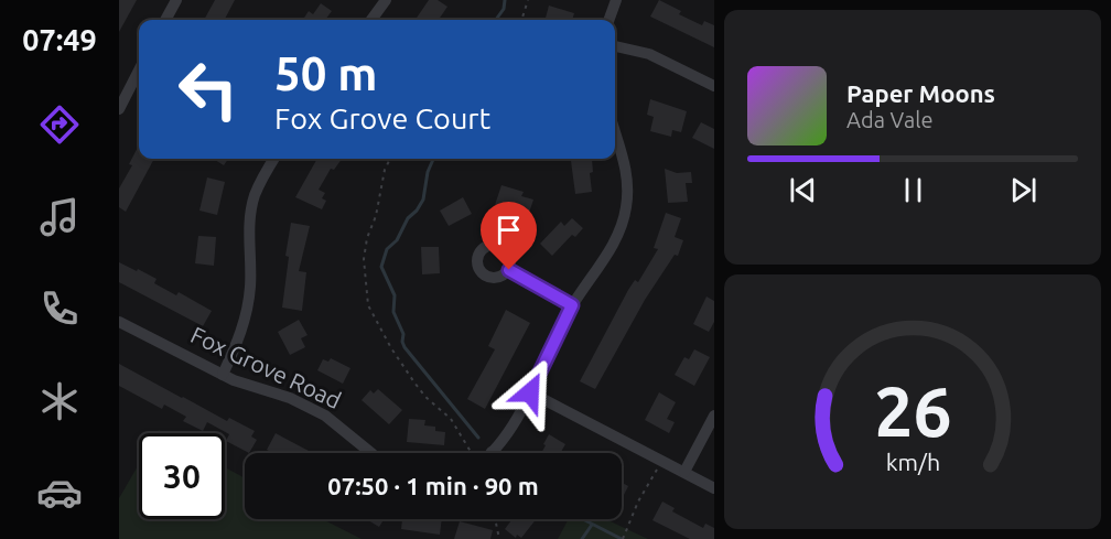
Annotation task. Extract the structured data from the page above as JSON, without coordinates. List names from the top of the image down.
{
  "streets": {
    "street": ["Fox Grove Road"]
  },
  "page": {
    "tabs": "07:49",
    "turn": ["50 m", "Fox Grove Court"],
    "song": ["Paper Moons", "Ada Vale"],
    "limit": "30",
    "trip": "07:50 · 1 min · 90 m",
    "gauge": ["26", "km/h"]
  }
}
